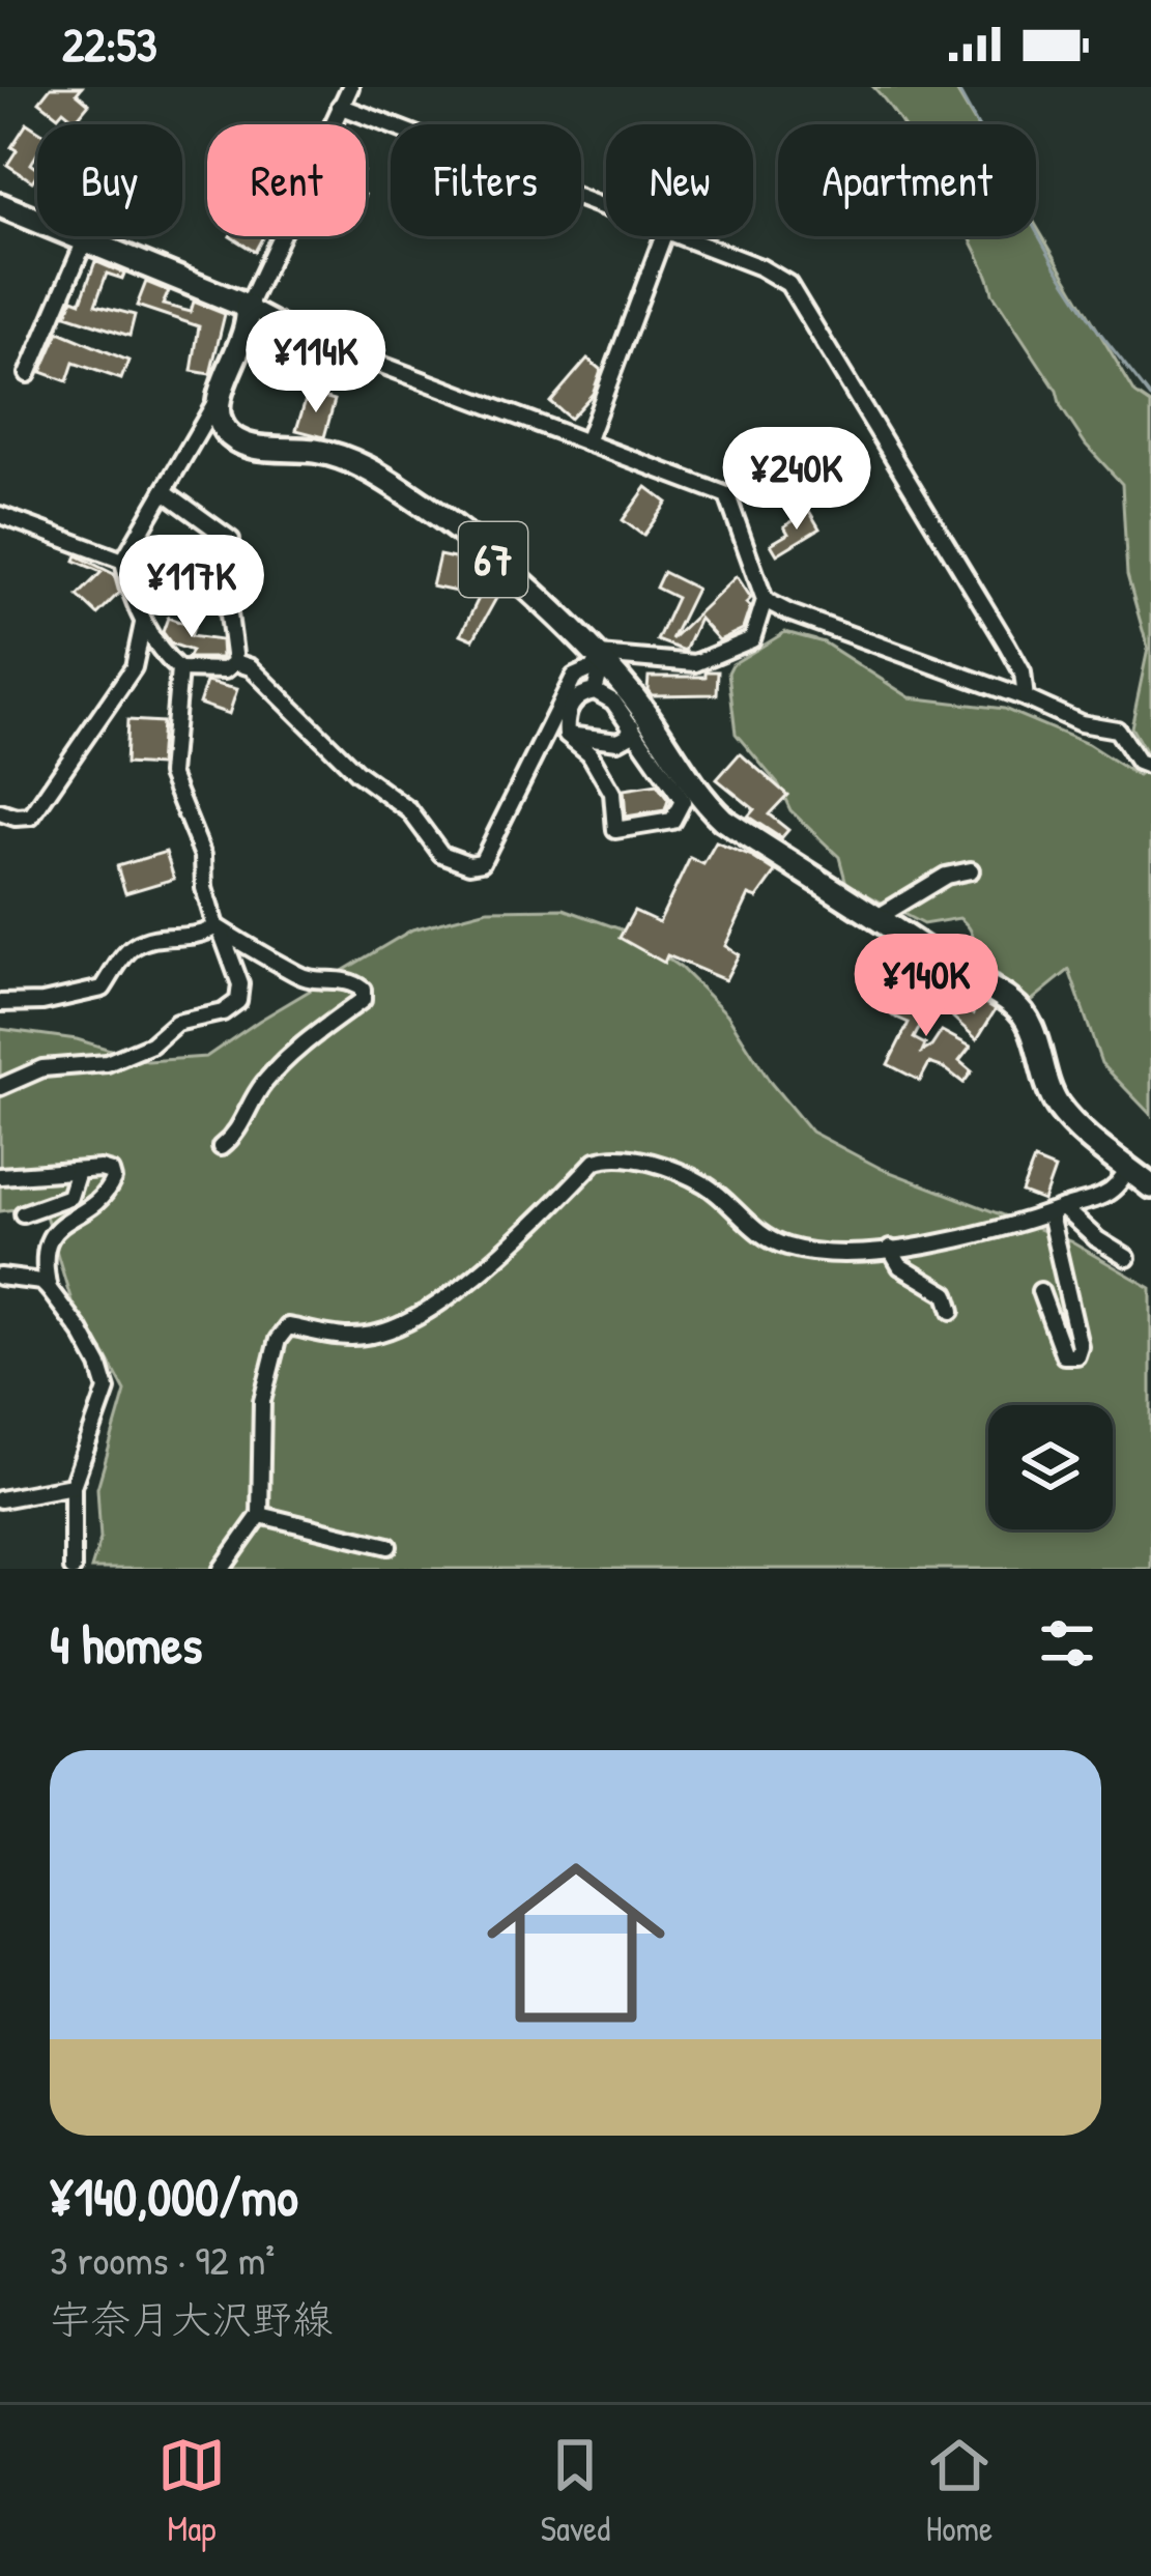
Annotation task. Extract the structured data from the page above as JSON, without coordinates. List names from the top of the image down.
{
  "streets": {
    "main road": ["67"]
  },
  "page": {
    "status": "22:53",
    "chip": [
      "Buy",
      "Rent",
      "Filters",
      "New",
      "Apartment"
    ],
    "price": [
      "¥114K",
      "¥240K",
      "¥117K",
      "¥140K"
    ],
    "heading": "4 homes",
    "list": [
      {
        "name": "¥140,000/mo",
        "note": "3 rooms · 92 m² · 宇奈月大沢野線"
      }
    ],
    "tabs": ["Map", "Saved", "Home"]
  }
}
